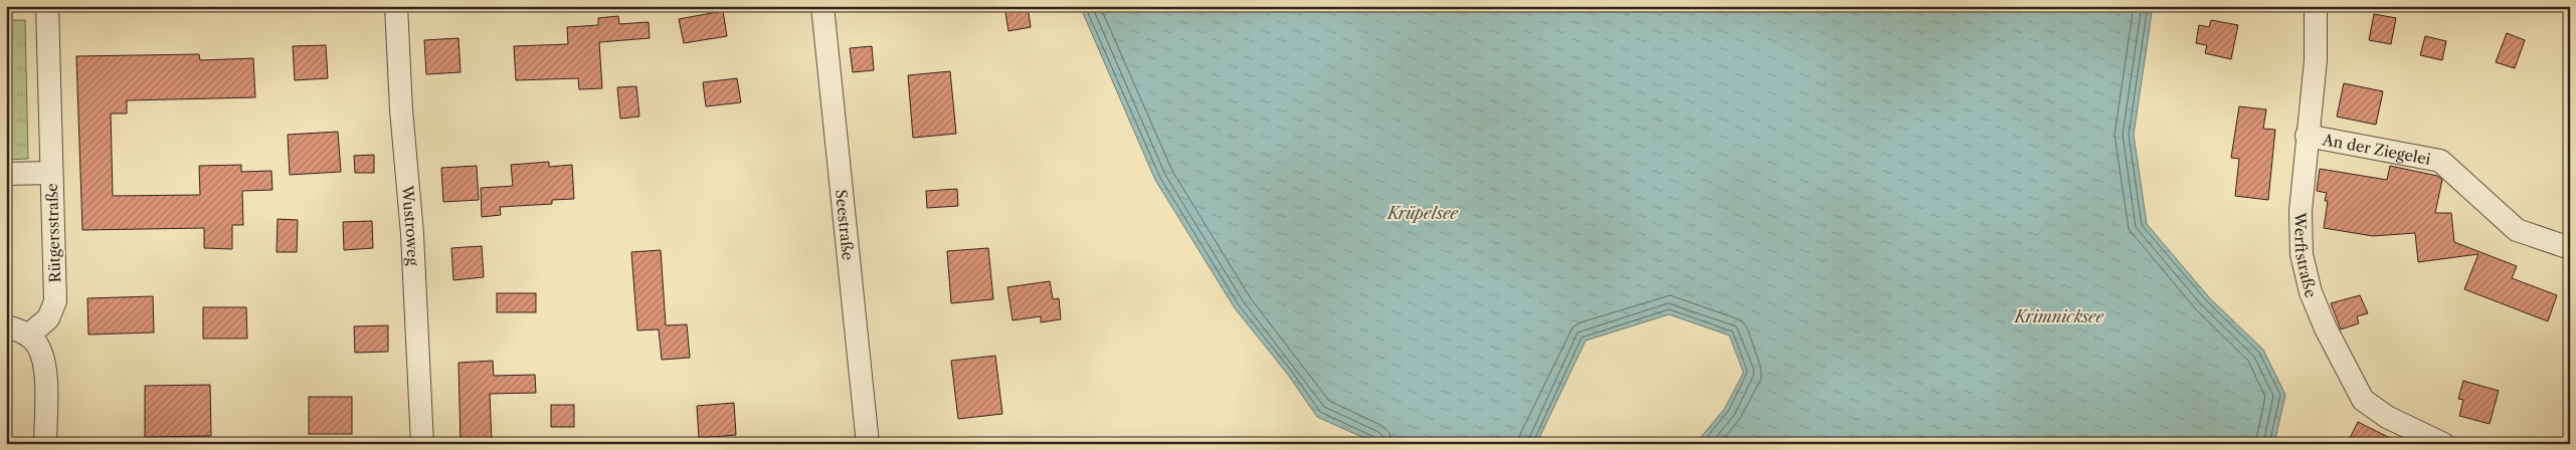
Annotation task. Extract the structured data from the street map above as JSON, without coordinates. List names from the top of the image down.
{
  "streets": {
    "street": [
      "An der Ziegelei",
      "Wustroweg",
      "Seestraße",
      "Rütgersstraße",
      "Werftstraße"
    ]
  },
  "crossings": [
    ["An der Ziegelei", "Werftstraße"]
  ],
  "water": ["Krüpelsee", "Krimnicksee"]
}
